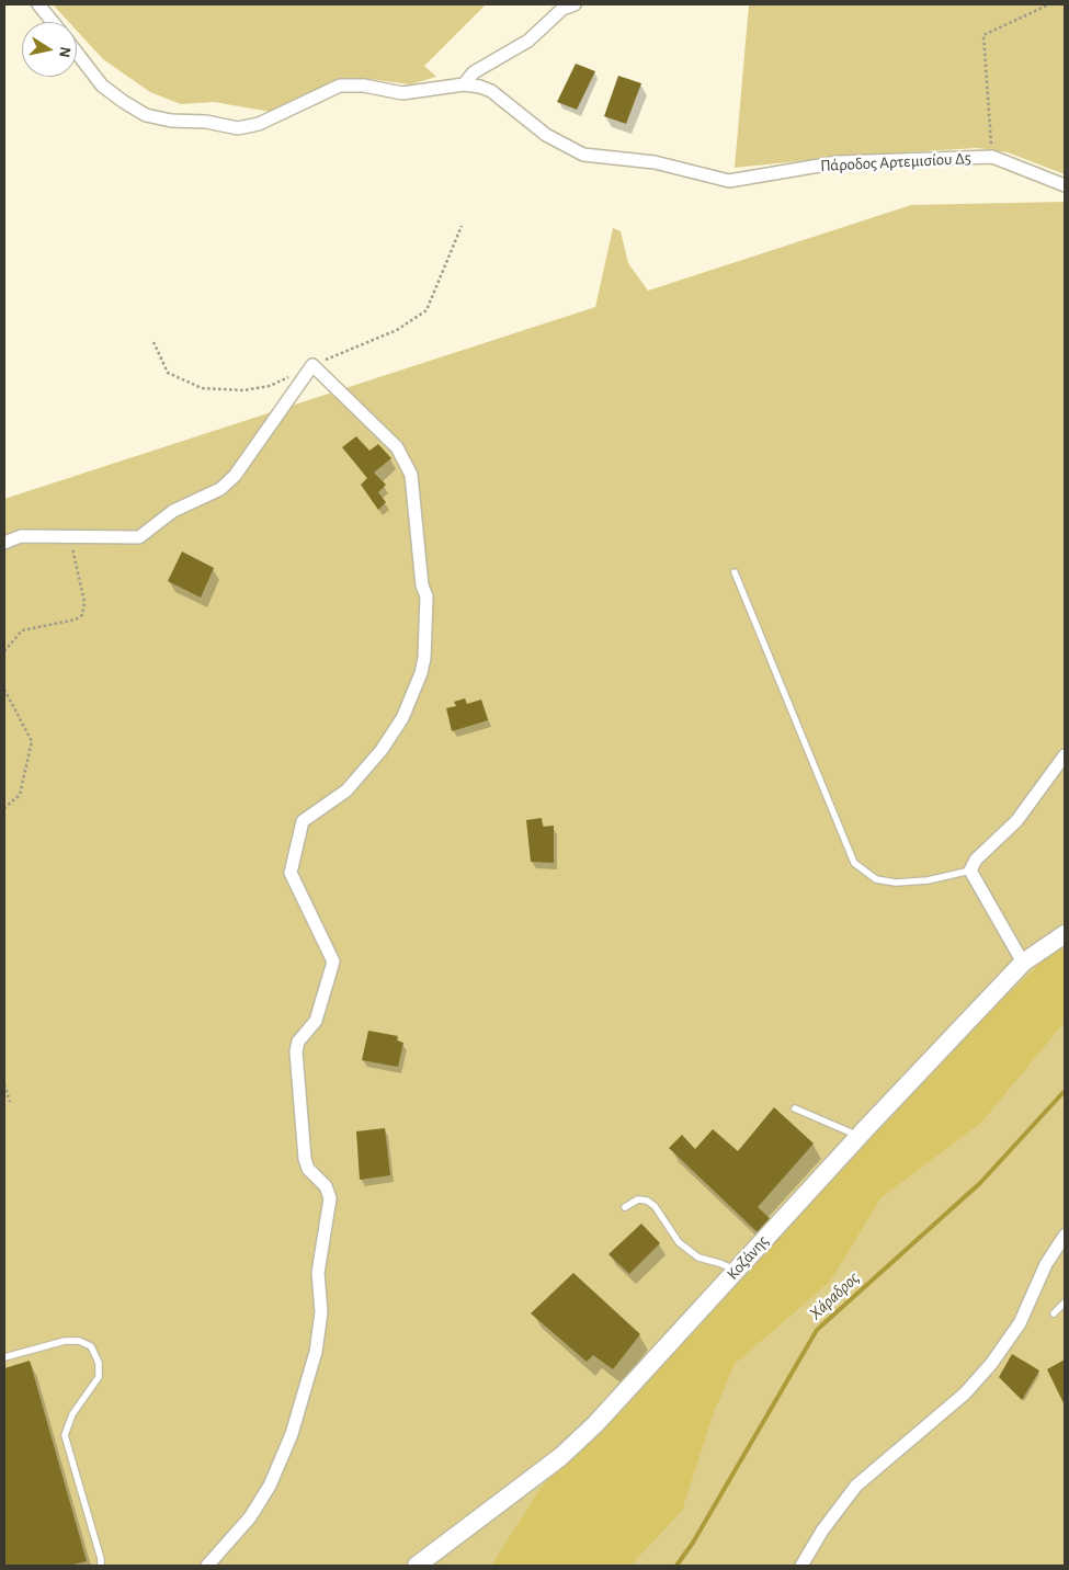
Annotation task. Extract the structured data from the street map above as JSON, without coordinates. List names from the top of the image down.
{
  "streets": {
    "street": ["Πάροδος Αρτεμισίου Δ5", "Κοζάνης"]
  },
  "water": ["Χάραδρος"],
  "north": "right"
}
